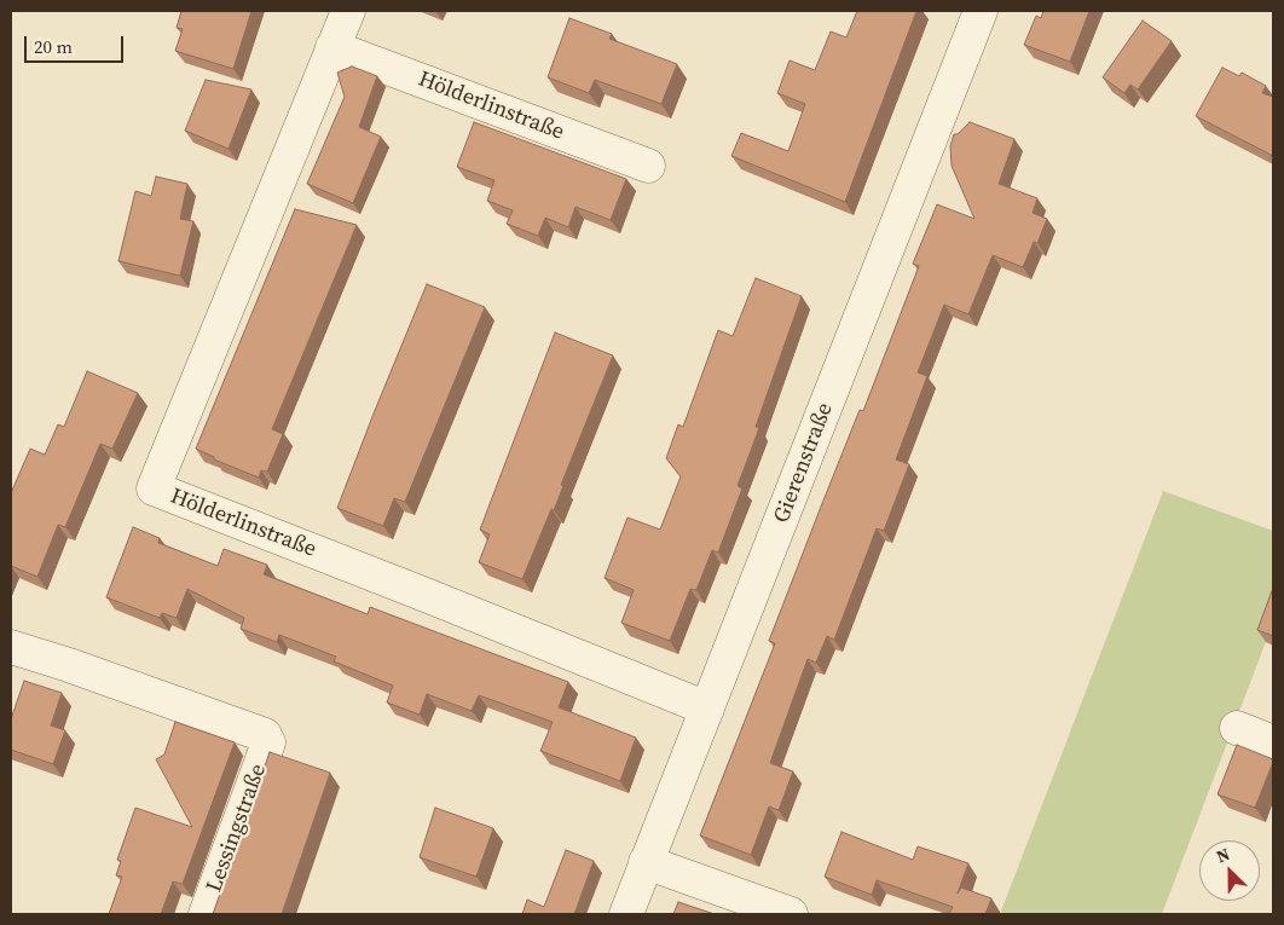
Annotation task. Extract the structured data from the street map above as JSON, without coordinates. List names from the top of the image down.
{
  "streets": {
    "street": ["Hölderlinstraße", "Gierenstraße", "Lessingstraße"]
  },
  "crossings": [
    ["Hölderlinstraße", "Gierenstraße"]
  ],
  "scale_bar": "20 m",
  "north": "top left"
}
